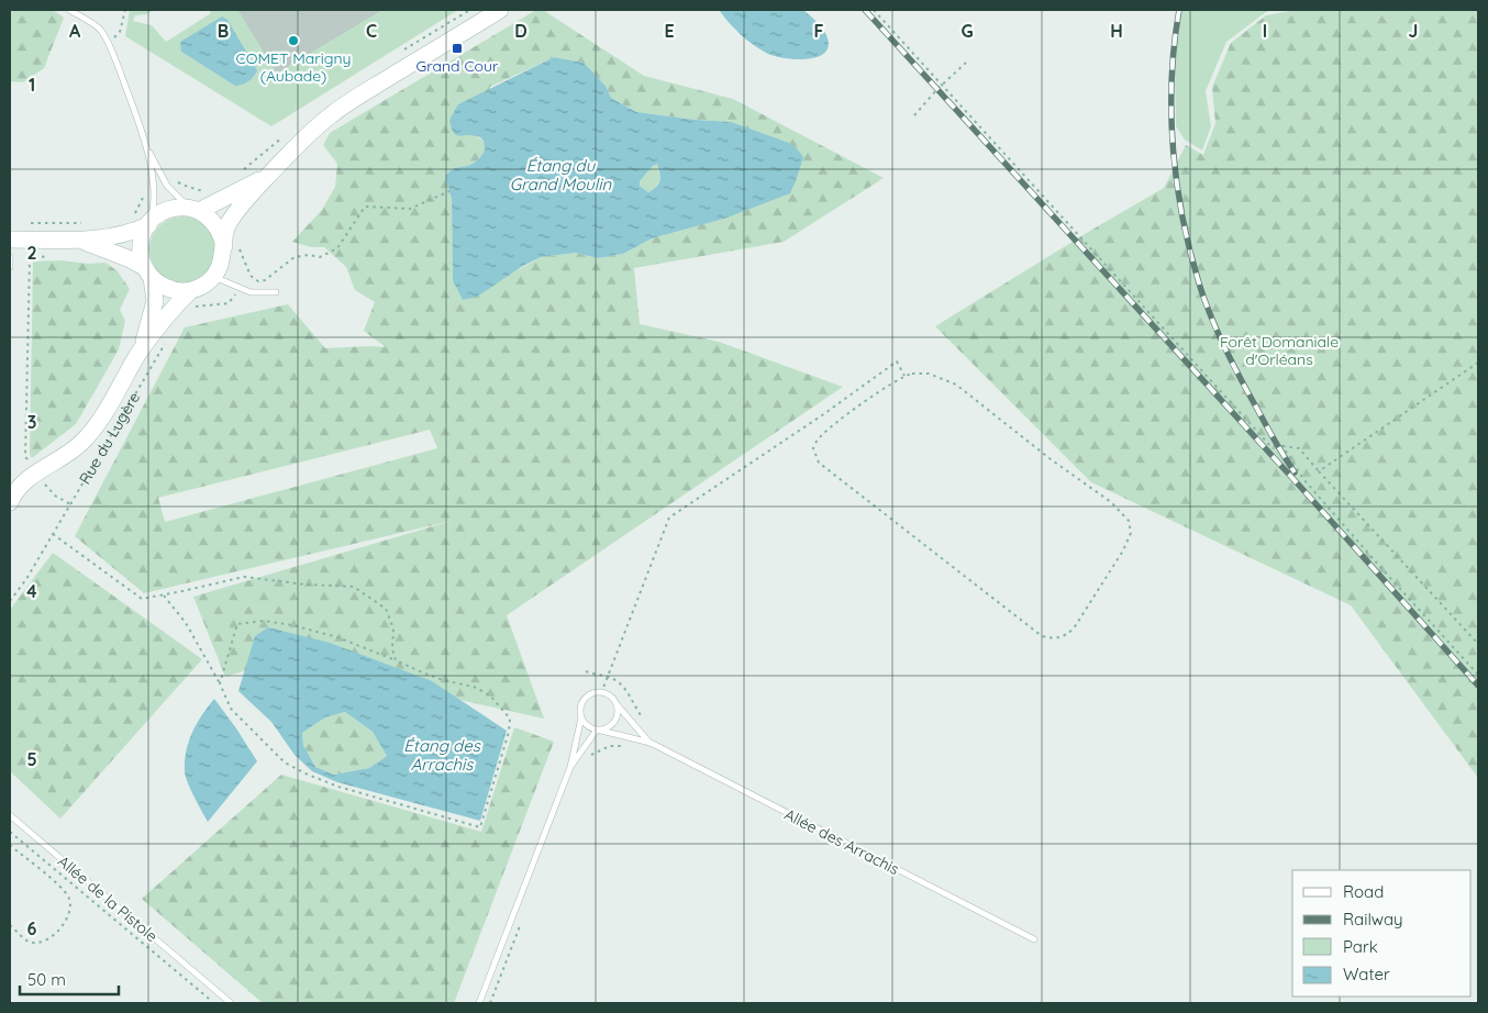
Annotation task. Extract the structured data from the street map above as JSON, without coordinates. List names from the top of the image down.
{
  "streets": {
    "street": ["Rue du Lugère"],
    "lane": ["Allée des Arrachis", "Allée de la Pistole"]
  },
  "water": ["Étang du Grand Moulin", "Étang des Arrachis"],
  "parks": ["Forêt Domaniale d'Orléans"],
  "places": {
    "other": ["COMET Marigny (Aubade)"],
    "transit": ["Grand Cour"]
  },
  "legend": [
    "Road",
    "Railway",
    "Park",
    "Water"
  ],
  "scale_bar": "50 m",
  "grid": {
    "columns": [
      "A",
      "B",
      "C",
      "D",
      "E",
      "F",
      "G",
      "H",
      "I",
      "J"
    ],
    "rows": [
      "1",
      "2",
      "3",
      "4",
      "5",
      "6"
    ]
  }
}
